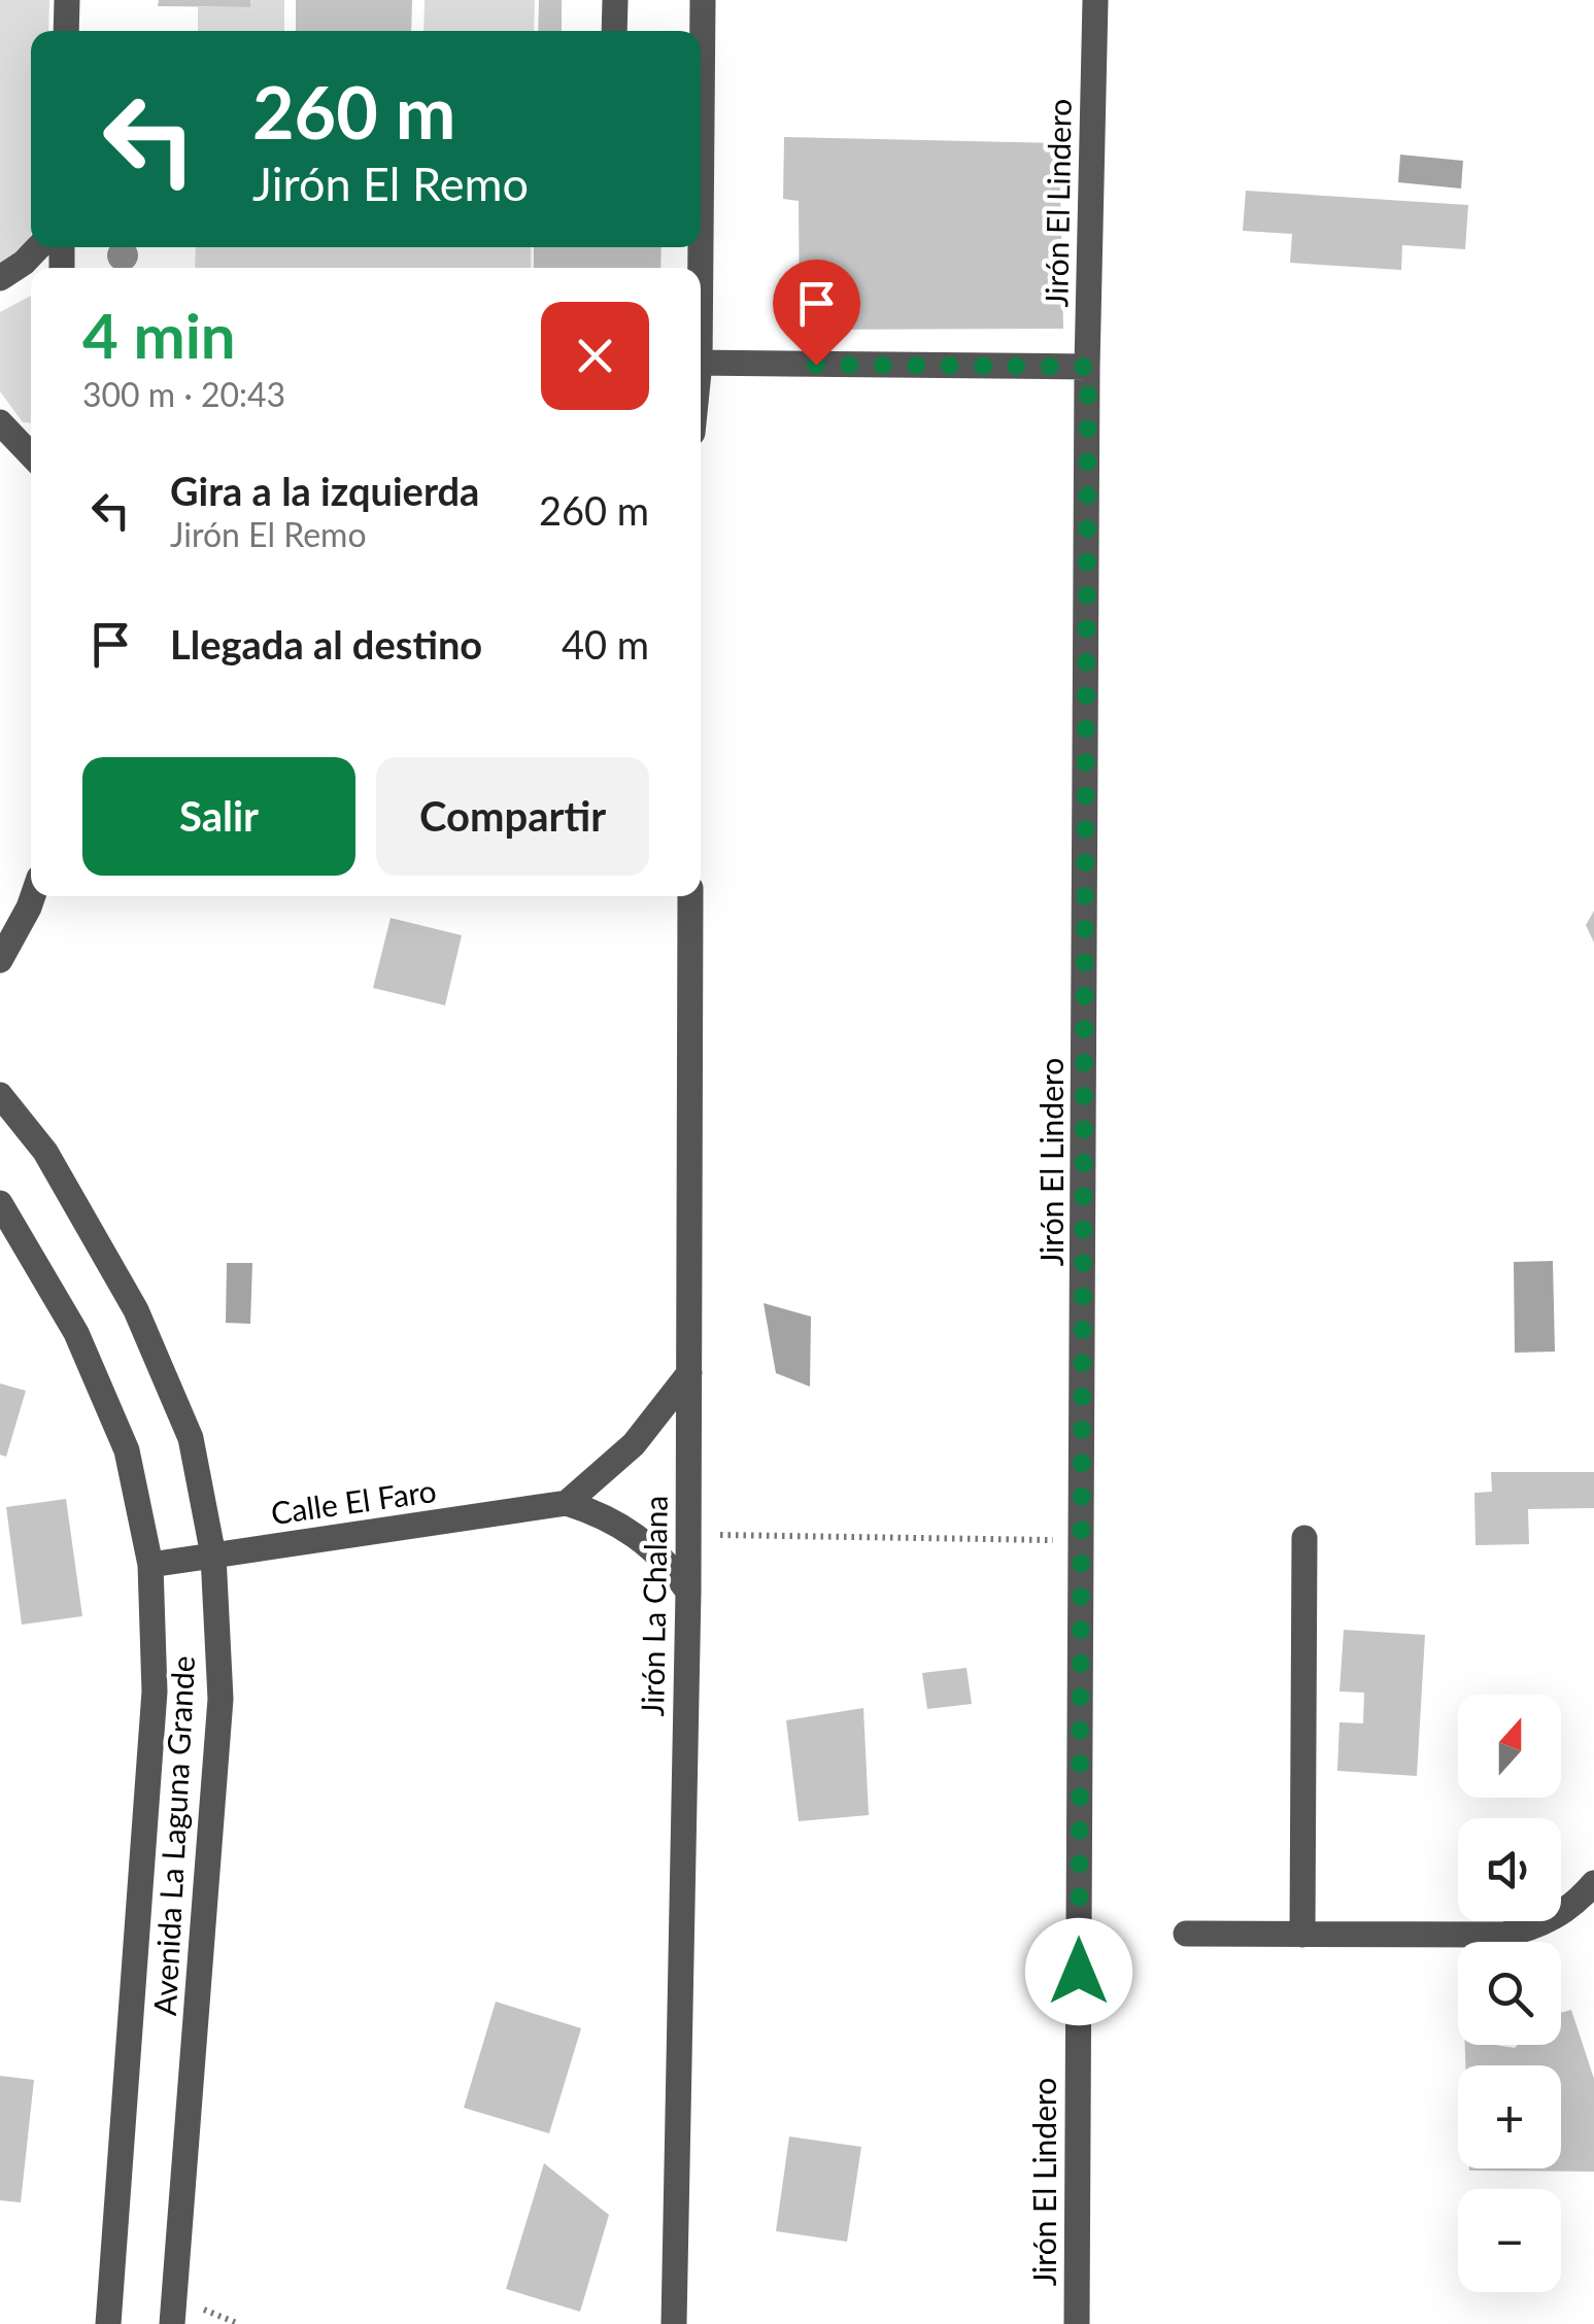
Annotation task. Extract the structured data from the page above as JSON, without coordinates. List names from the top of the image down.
{
  "streets": {
    "street": [
      "Jirón El Lindero",
      "Calle El Faro",
      "Jirón La Chalana",
      "Avenida La Laguna Grande"
    ]
  },
  "crossings": [
    ["Calle El Faro", "Avenida La Laguna Grande"]
  ],
  "north": "top",
  "page": {
    "turn": ["260 m", "Jirón El Remo"],
    "heading": ["4 min", "300 m · 20:43"],
    "list": [
      {
        "name": "Gira a la izquierda",
        "note": "Jirón El Remo",
        "value": "260 m"
      },
      {
        "name": "Llegada al destino",
        "value": "40 m"
      }
    ],
    "buttons": ["Salir", "Compartir"],
    "map_buttons": ["+", "−"]
  }
}
